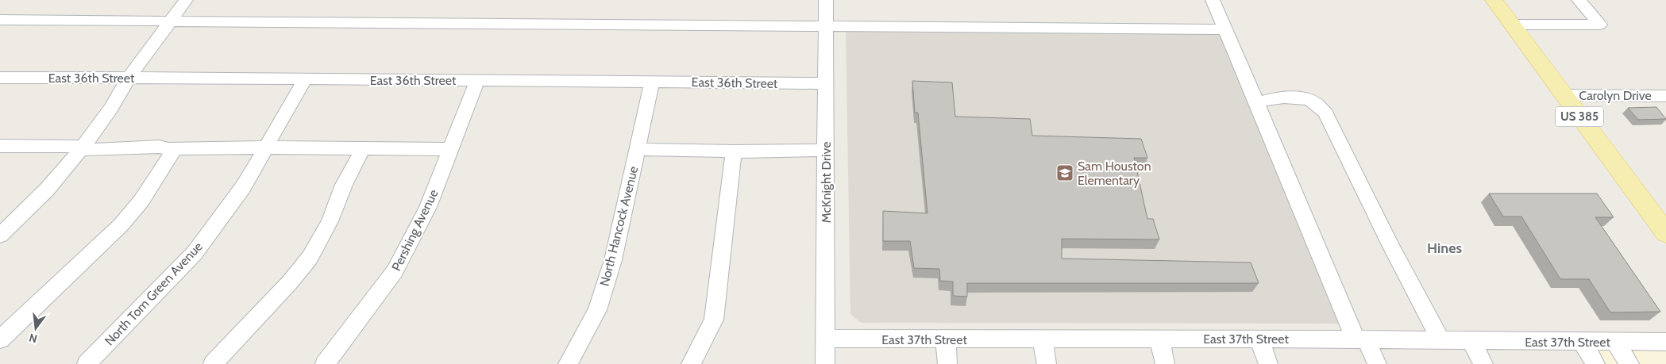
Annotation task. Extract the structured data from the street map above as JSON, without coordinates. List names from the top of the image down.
{
  "streets": {
    "main road": ["US 385"],
    "street": [
      "East 36th Street",
      "Carolyn Drive",
      "McKnight Drive",
      "North Hancock Avenue",
      "Pershing Avenue",
      "North Tom Green Avenue",
      "East 37th Street"
    ]
  },
  "crossings": [
    ["East 36th Street", "McKnight Drive"],
    ["East 36th Street", "North Hancock Avenue"],
    ["East 36th Street", "Pershing Avenue"],
    ["East 36th Street", "North Tom Green Avenue"],
    ["Carolyn Drive", "US 385"],
    ["McKnight Drive", "East 37th Street"]
  ],
  "districts": ["Hines"],
  "places": {
    "school or university": ["Sam Houston Elementary"]
  },
  "north": "bottom"
}
